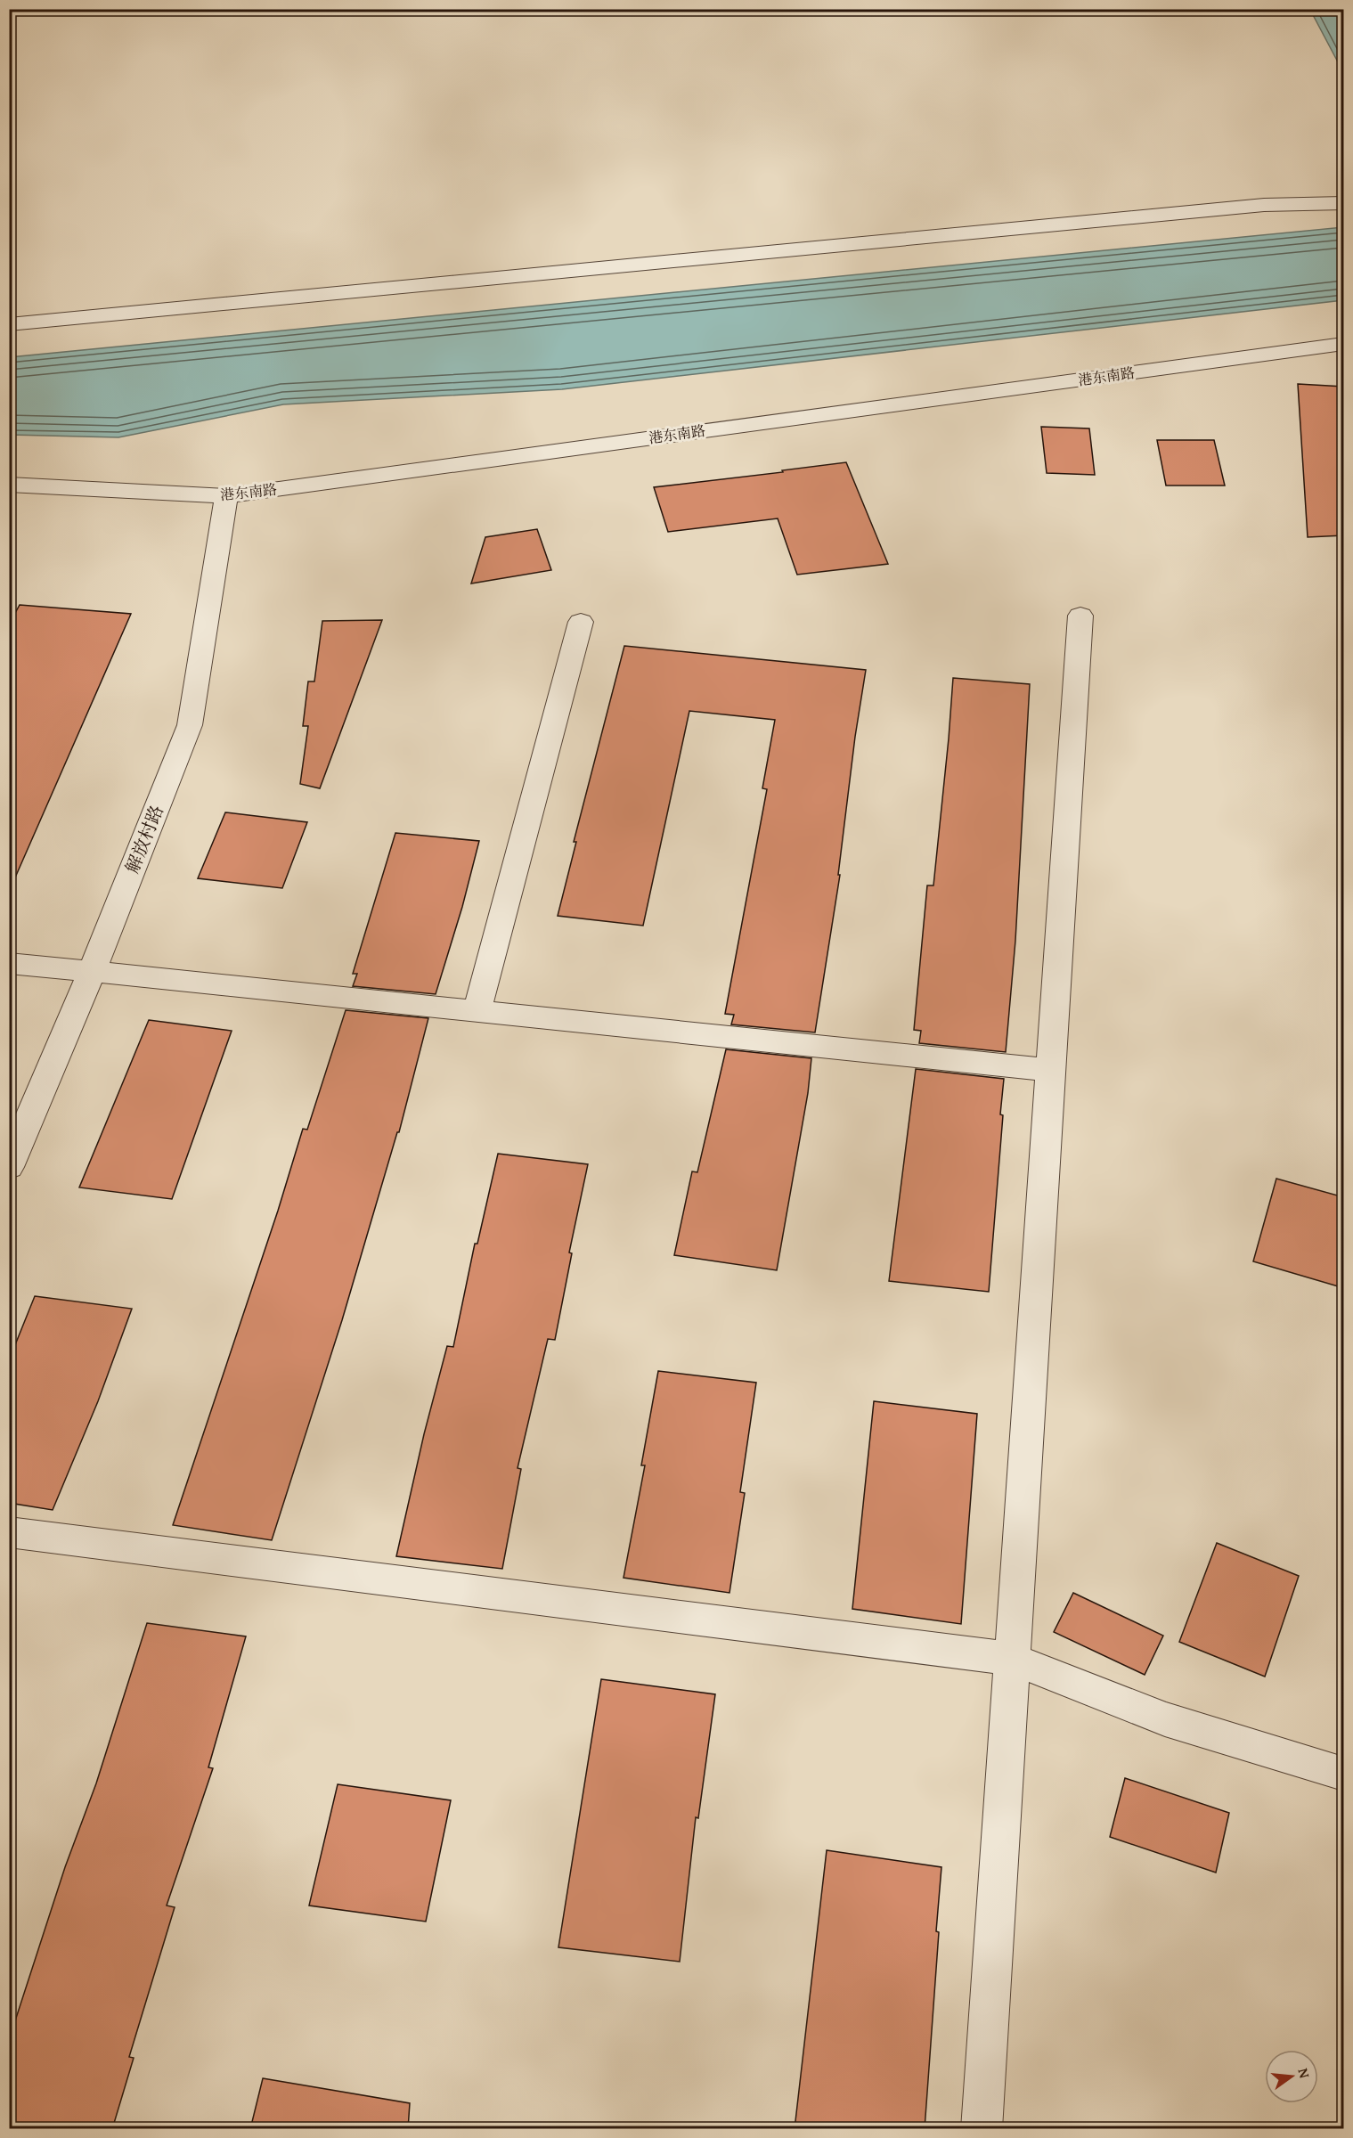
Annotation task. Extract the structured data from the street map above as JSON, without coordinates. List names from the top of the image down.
{
  "streets": {
    "street": ["港东南路", "解放村路"]
  },
  "crossings": [
    ["港东南路", "解放村路"]
  ],
  "north": "right"
}
